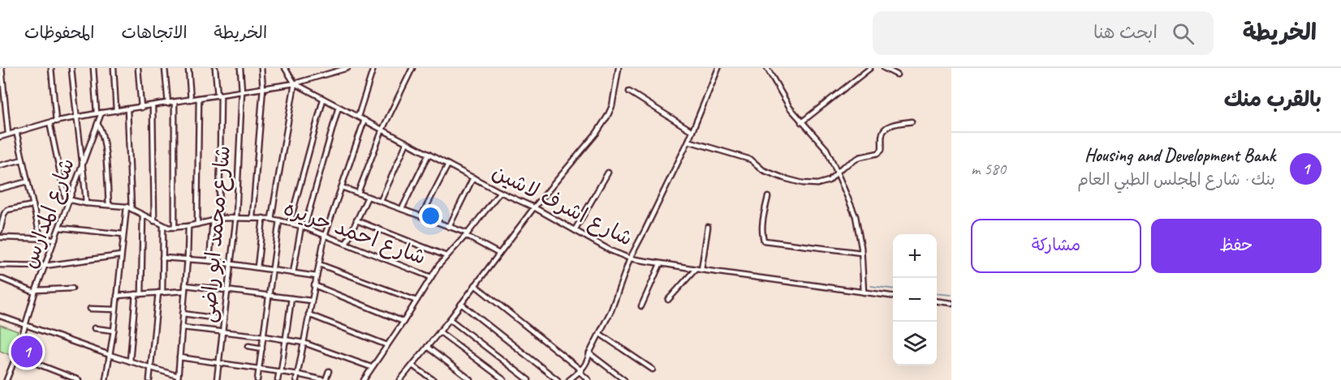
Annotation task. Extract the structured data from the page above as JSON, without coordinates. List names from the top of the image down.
{
  "streets": {
    "street": [
      "شارع اشرف لاشين",
      "شارع المدارس",
      "شارع احمد حريره",
      "شارع محمد ابو راضى"
    ]
  },
  "crossings": [
    ["شارع المدارس", "شارع احمد حريره"],
    ["شارع احمد حريره", "شارع محمد ابو راضى"]
  ],
  "page": {
    "header": "الخريطة",
    "search": "ابحث هنا",
    "nav": ["الخريطة", "الاتجاهات", "المحفوظات"],
    "heading": "بالقرب منك",
    "list": [
      {
        "mark": "1",
        "name": "Housing and Development Bank",
        "note": "بنك · شارع المجلس الطبي العام",
        "value": "580 m"
      }
    ],
    "buttons": ["حفظ", "مشاركة"],
    "map_buttons": ["+", "−"],
    "pins": "1"
  }
}
